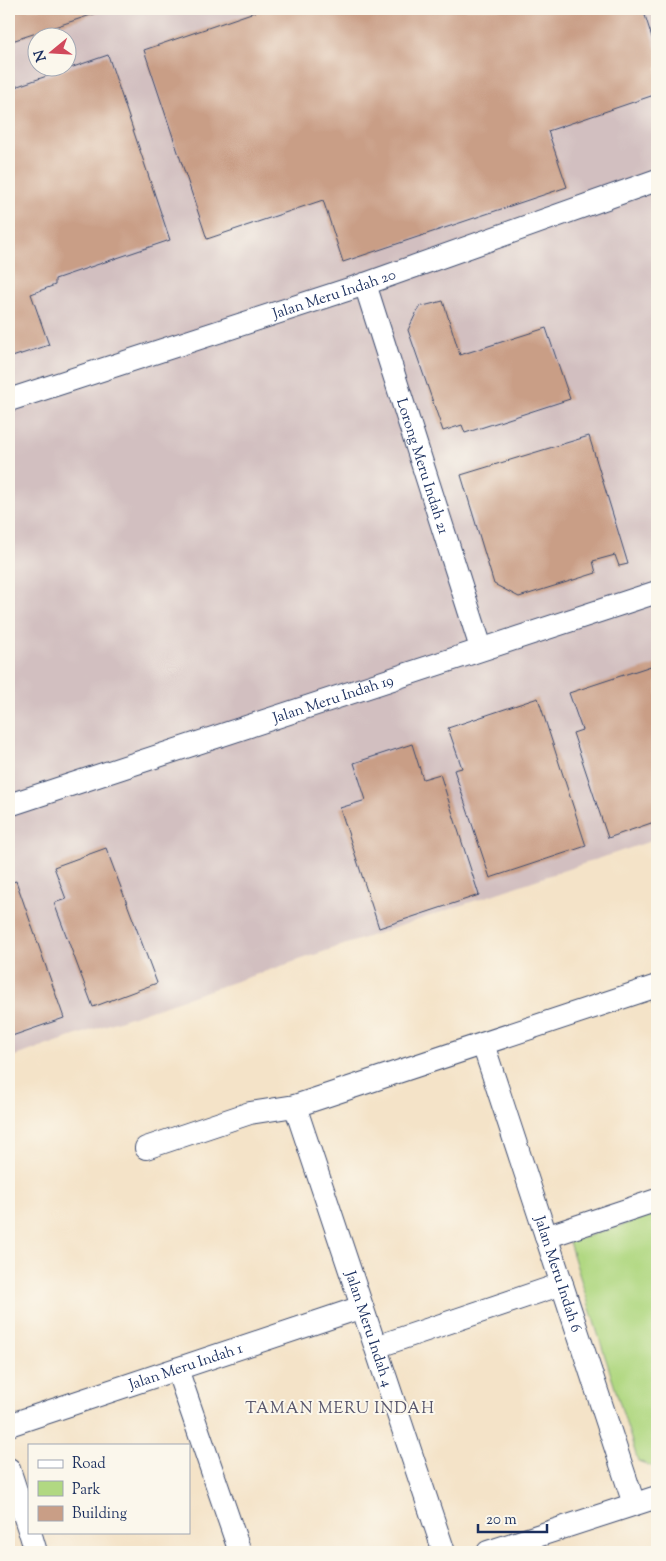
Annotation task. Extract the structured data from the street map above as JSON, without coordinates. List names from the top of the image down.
{
  "streets": {
    "street": [
      "Jalan Meru Indah 20",
      "Lorong Meru Indah 21",
      "Jalan Meru Indah 19",
      "Jalan Meru Indah 6",
      "Jalan Meru Indah 4",
      "Jalan Meru Indah 1"
    ]
  },
  "crossings": [
    ["Jalan Meru Indah 20", "Lorong Meru Indah 21"],
    ["Lorong Meru Indah 21", "Jalan Meru Indah 19"],
    ["Jalan Meru Indah 4", "Jalan Meru Indah 1"]
  ],
  "districts": ["TAMAN MERU INDAH"],
  "legend": ["Road", "Park", "Building"],
  "scale_bar": "20 m",
  "north": "left"
}
